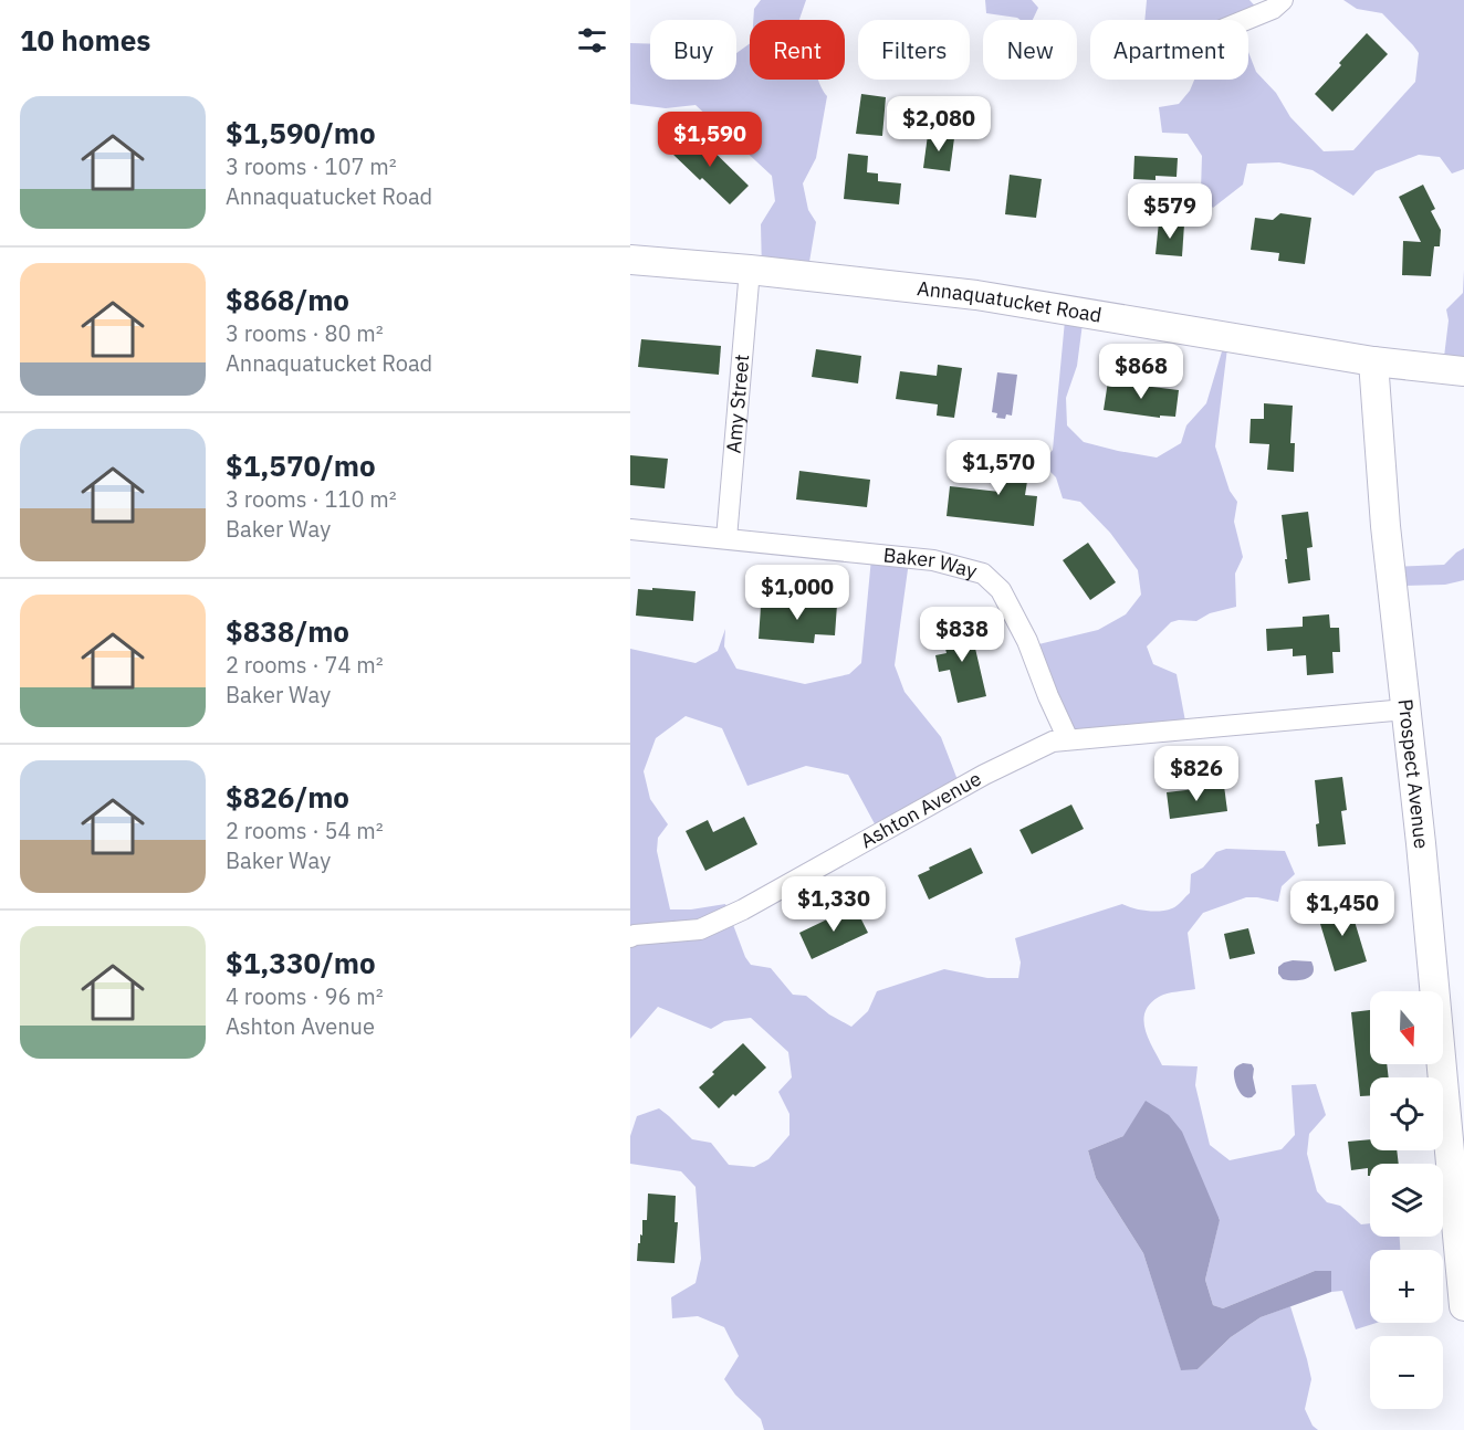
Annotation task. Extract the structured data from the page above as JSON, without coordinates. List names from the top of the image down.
{
  "streets": {
    "street": [
      "Annaquatucket Road",
      "Amy Street",
      "Baker Way",
      "Prospect Avenue",
      "Ashton Avenue"
    ]
  },
  "crossings": [
    ["Annaquatucket Road", "Amy Street"],
    ["Annaquatucket Road", "Prospect Avenue"],
    ["Amy Street", "Baker Way"],
    ["Baker Way", "Ashton Avenue"]
  ],
  "north": "bottom",
  "page": {
    "heading": "10 homes",
    "chip": [
      "Buy",
      "Rent",
      "Filters",
      "New",
      "Apartment"
    ],
    "list": [
      {
        "name": "$1,590/mo",
        "note": "3 rooms · 107 m² · Annaquatucket Road"
      },
      {
        "name": "$868/mo",
        "note": "3 rooms · 80 m² · Annaquatucket Road"
      },
      {
        "name": "$1,570/mo",
        "note": "3 rooms · 110 m² · Baker Way"
      },
      {
        "name": "$838/mo",
        "note": "2 rooms · 74 m² · Baker Way"
      },
      {
        "name": "$826/mo",
        "note": "2 rooms · 54 m² · Baker Way"
      },
      {
        "name": "$1,330/mo",
        "note": "4 rooms · 96 m² · Ashton Avenue"
      }
    ],
    "price": [
      "$2,080",
      "$1,590",
      "$579",
      "$868",
      "$1,570",
      "$1,000",
      "$838",
      "$826",
      "$1,330",
      "$1,450"
    ],
    "map_buttons": ["+", "−"]
  }
}
